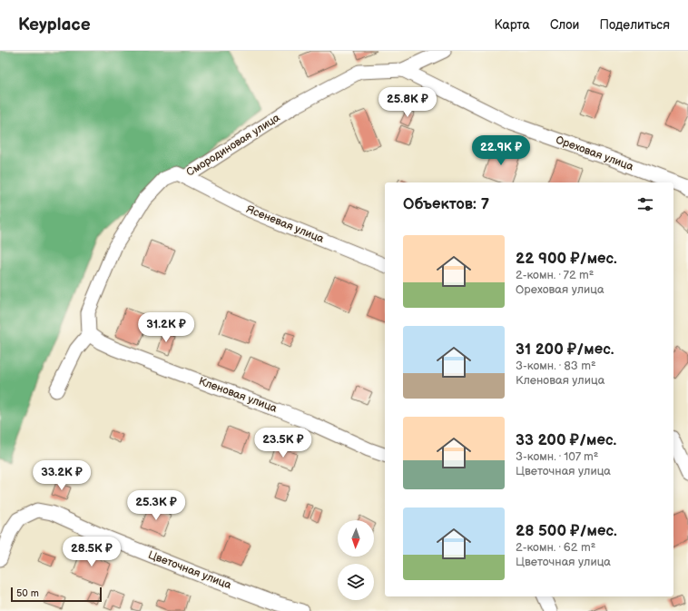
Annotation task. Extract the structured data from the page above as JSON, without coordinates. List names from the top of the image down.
{
  "streets": {
    "street": [
      "Смородиновая улица",
      "Ореховая улица",
      "Ясеневая улица",
      "Кленовая улица",
      "Цветочная улица"
    ]
  },
  "crossings": [
    ["Смородиновая улица", "Ореховая улица"],
    ["Смородиновая улица", "Ясеневая улица"],
    ["Смородиновая улица", "Кленовая улица"]
  ],
  "scale_bar": "50 m",
  "north": "bottom",
  "page": {
    "header": "Keyplace",
    "nav": ["Карта", "Слои", "Поделиться"],
    "price": [
      "25.8K ₽",
      "22.9K ₽",
      "31.2K ₽",
      "23.5K ₽",
      "33.2K ₽",
      "25.3K ₽",
      "28.5K ₽"
    ],
    "heading": "Объектов: 7",
    "list": [
      {
        "name": "22 900 ₽/мес.",
        "note": "2-комн. · 72 m² · Ореховая улица"
      },
      {
        "name": "31 200 ₽/мес.",
        "note": "3-комн. · 83 m² · Кленовая улица"
      },
      {
        "name": "33 200 ₽/мес.",
        "note": "3-комн. · 107 m² · Цветочная улица"
      },
      {
        "name": "28 500 ₽/мес.",
        "note": "2-комн. · 62 m² · Цветочная улица"
      }
    ],
    "scale": "50 m"
  }
}
